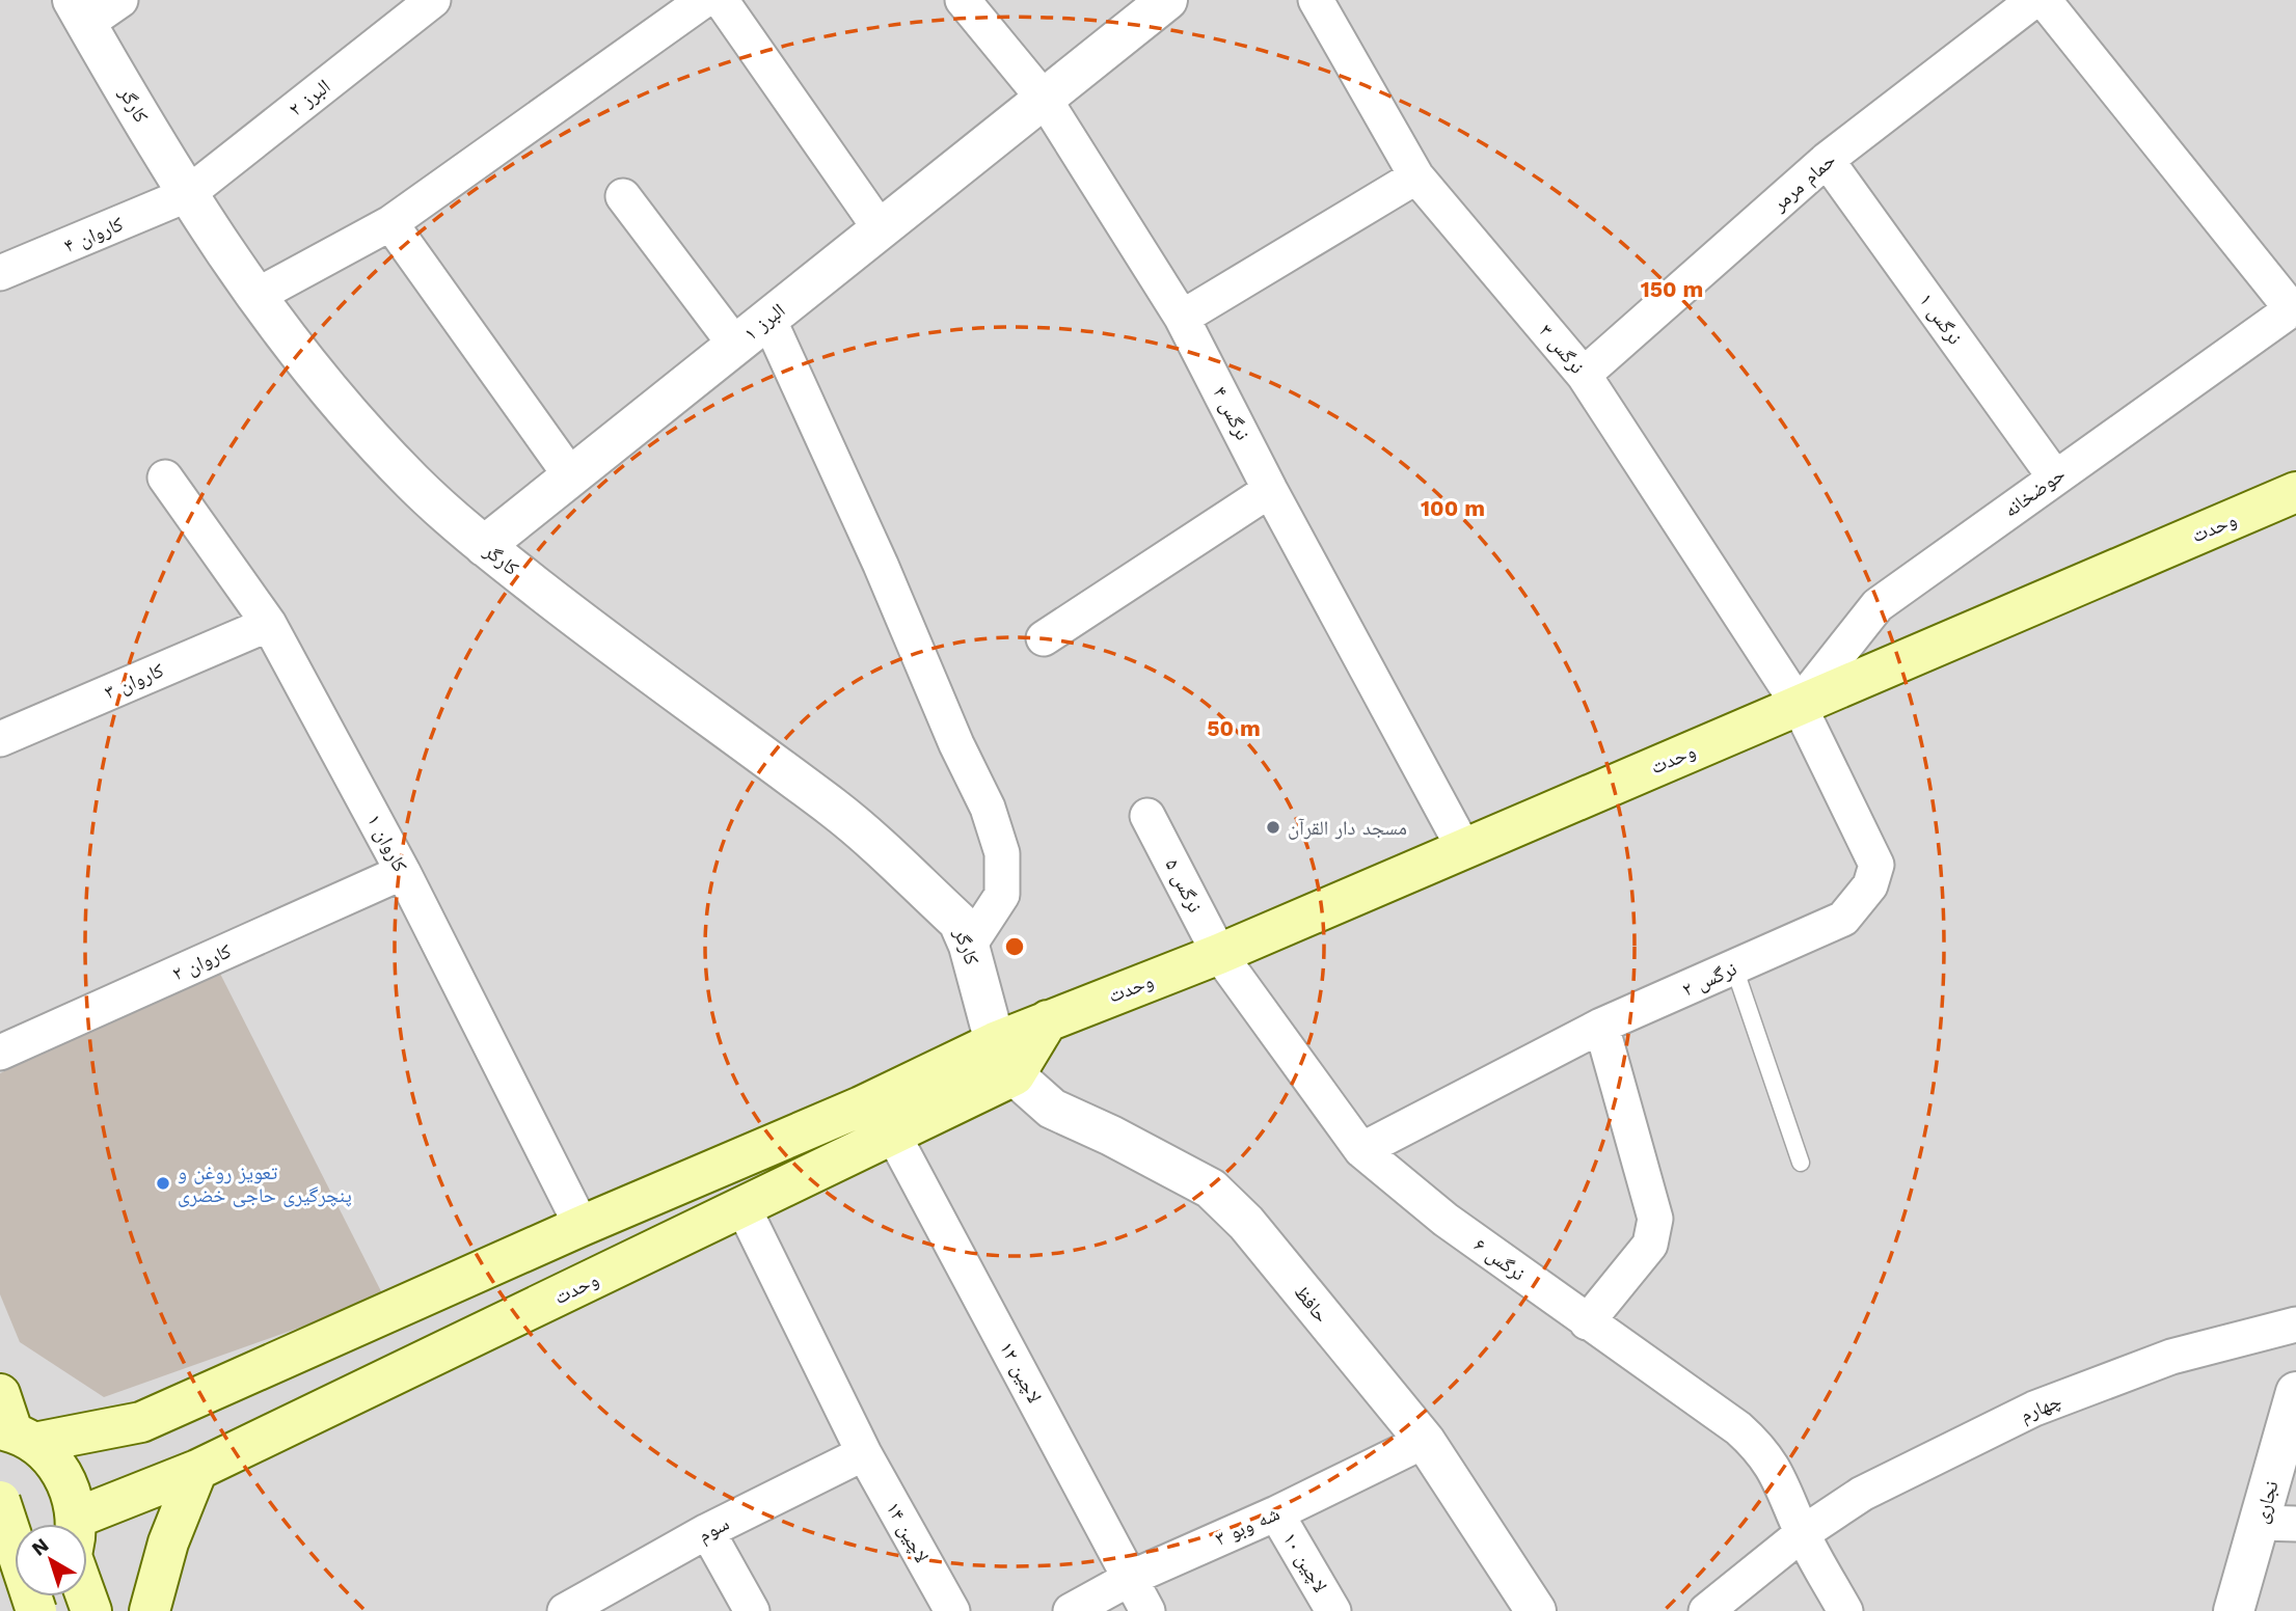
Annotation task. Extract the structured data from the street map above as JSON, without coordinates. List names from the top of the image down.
{
  "streets": {
    "main road": ["وحدت"],
    "street": [
      "البرز ۲",
      "کارگر",
      "حمام مرمر",
      "کاروان ۴",
      "نرگس ۱",
      "البرز ۱",
      "نرگس ۳",
      "نرگس ۴",
      "حوضخانه",
      "کاروان ۳",
      "کاروان ۱",
      "نرگس ۵",
      "کاروان ۲",
      "نرگس ۲",
      "نرگس ۶",
      "حافظ",
      "لاچین ۱۲",
      "چهارم",
      "نجاری",
      "شه وبو ۳",
      "سوم",
      "لاچین ۱۴",
      "لاچین ۱۰"
    ]
  },
  "crossings": [
    ["البرز ۲", "کارگر"],
    ["البرز ۲", "کاروان ۴"],
    ["کارگر", "کاروان ۴"],
    ["کارگر", "البرز ۱"],
    ["کارگر", "وحدت"],
    ["کارگر", "حافظ"],
    ["حمام مرمر", "نرگس ۱"],
    ["حمام مرمر", "نرگس ۳"],
    ["نرگس ۱", "حوضخانه"],
    ["البرز ۱", "نرگس ۴"],
    ["نرگس ۳", "حوضخانه"],
    ["نرگس ۳", "وحدت"],
    ["نرگس ۳", "نرگس ۲"],
    ["نرگس ۴", "وحدت"],
    ["حوضخانه", "وحدت"],
    ["حوضخانه", "نرگس ۲"],
    ["وحدت", "کاروان ۱"],
    ["وحدت", "نرگس ۵"],
    ["وحدت", "نرگس ۲"],
    ["وحدت", "نرگس ۶"],
    ["وحدت", "حافظ"],
    ["وحدت", "لاچین ۱۲"],
    ["وحدت", "لاچین ۱۴"],
    ["کاروان ۳", "کاروان ۱"],
    ["کاروان ۱", "کاروان ۲"],
    ["نرگس ۵", "نرگس ۶"],
    ["نرگس ۲", "نرگس ۶"],
    ["نرگس ۶", "چهارم"],
    ["حافظ", "شه وبو ۳"],
    ["لاچین ۱۲", "شه وبو ۳"],
    ["شه وبو ۳", "لاچین ۱۰"],
    ["سوم", "لاچین ۱۴"]
  ],
  "places": ["مسجد دار القرآن", "تعویز روغن و پنچرگیری حاجی خضری"],
  "north": "top left",
  "rings": ["150 m", "100 m", "50 m"]
}
